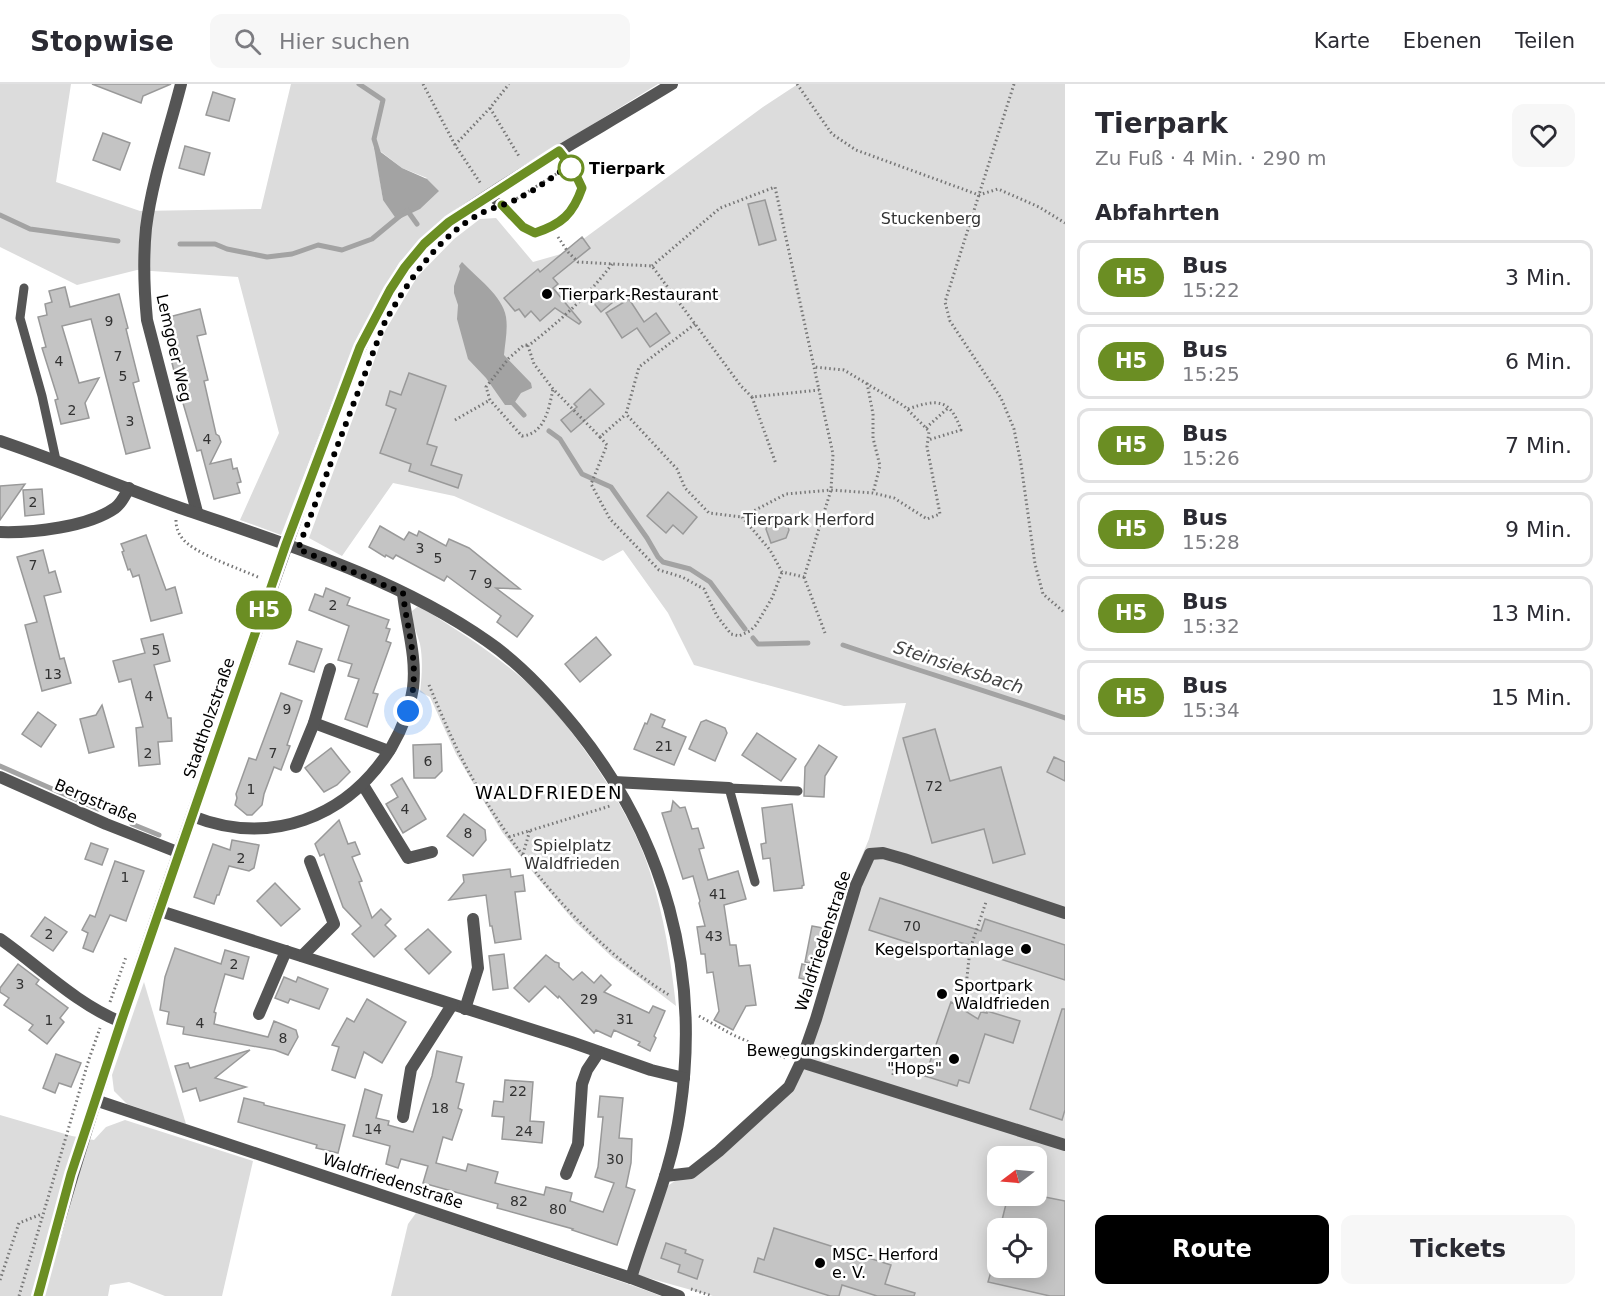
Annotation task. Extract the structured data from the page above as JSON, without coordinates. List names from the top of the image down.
{
  "streets": {
    "street": [
      "Lemgoer Weg",
      "Stadtholzstraße",
      "Bergstraße",
      "Waldfriedenstraße"
    ]
  },
  "crossings": [
    ["Stadtholzstraße", "Bergstraße"],
    ["Stadtholzstraße", "Waldfriedenstraße"]
  ],
  "districts": ["WALDFRIEDEN"],
  "water": ["Steinsieksbach"],
  "parks": ["Stuckenberg", "Tierpark Herford", "Spielplatz Waldfrieden"],
  "places": [
    "Tierpark",
    "Tierpark-Restaurant",
    "Kegelsportanlage",
    "Sportpark Waldfrieden",
    "Bewegungskindergarten \"Hops\"",
    "MSC- Herford e. V."
  ],
  "lines": ["bus line H5"],
  "house_numbers": [
    "9",
    "7",
    "4",
    "5",
    "2",
    "3",
    "4",
    "2",
    "3",
    "5",
    "7",
    "7",
    "9",
    "2",
    "5",
    "13",
    "4",
    "9",
    "21",
    "2",
    "7",
    "6",
    "72",
    "1",
    "4",
    "8",
    "2",
    "1",
    "41",
    "70",
    "2",
    "43",
    "2",
    "3",
    "29",
    "31",
    "1",
    "4",
    "8",
    "22",
    "18",
    "14",
    "24",
    "30",
    "82",
    "80"
  ],
  "north": "left",
  "page": {
    "header": "Stopwise",
    "search": "Hier suchen",
    "nav": ["Karte", "Ebenen", "Teilen"],
    "on_map": "H5",
    "heading": [
      ["Tierpark", "Zu Fuß · 4 Min. · 290 m"],
      "Abfahrten"
    ],
    "list": [
      {
        "mark": "H5",
        "name": "Bus",
        "note": "15:22",
        "value": "3 Min."
      },
      {
        "mark": "H5",
        "name": "Bus",
        "note": "15:25",
        "value": "6 Min."
      },
      {
        "mark": "H5",
        "name": "Bus",
        "note": "15:26",
        "value": "7 Min."
      },
      {
        "mark": "H5",
        "name": "Bus",
        "note": "15:28",
        "value": "9 Min."
      },
      {
        "mark": "H5",
        "name": "Bus",
        "note": "15:32",
        "value": "13 Min."
      },
      {
        "mark": "H5",
        "name": "Bus",
        "note": "15:34",
        "value": "15 Min."
      }
    ],
    "buttons": ["Route", "Tickets"]
  }
}
